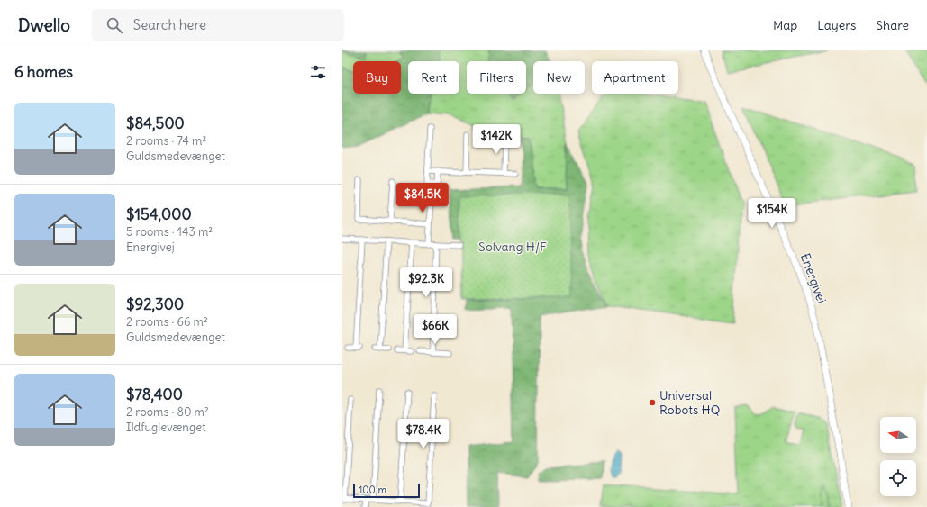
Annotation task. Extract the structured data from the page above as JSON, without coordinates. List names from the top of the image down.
{
  "streets": {
    "street": ["Energivej"]
  },
  "parks": ["Solvang H/F"],
  "places": ["Universal Robots HQ"],
  "scale_bar": "100 m",
  "north": "left",
  "page": {
    "header": "Dwello",
    "search": "Search here",
    "nav": ["Map", "Layers", "Share"],
    "heading": "6 homes",
    "chip": [
      "Buy",
      "Rent",
      "Filters",
      "New",
      "Apartment"
    ],
    "list": [
      {
        "name": "$84,500",
        "note": "2 rooms · 74 m² · Guldsmedevænget"
      },
      {
        "name": "$154,000",
        "note": "5 rooms · 143 m² · Energivej"
      },
      {
        "name": "$92,300",
        "note": "2 rooms · 66 m² · Guldsmedevænget"
      },
      {
        "name": "$78,400",
        "note": "2 rooms · 80 m² · Ildfuglevænget"
      }
    ],
    "price": [
      "$142K",
      "$84.5K",
      "$154K",
      "$92.3K",
      "$66K",
      "$78.4K"
    ],
    "scale": "100 m"
  }
}
